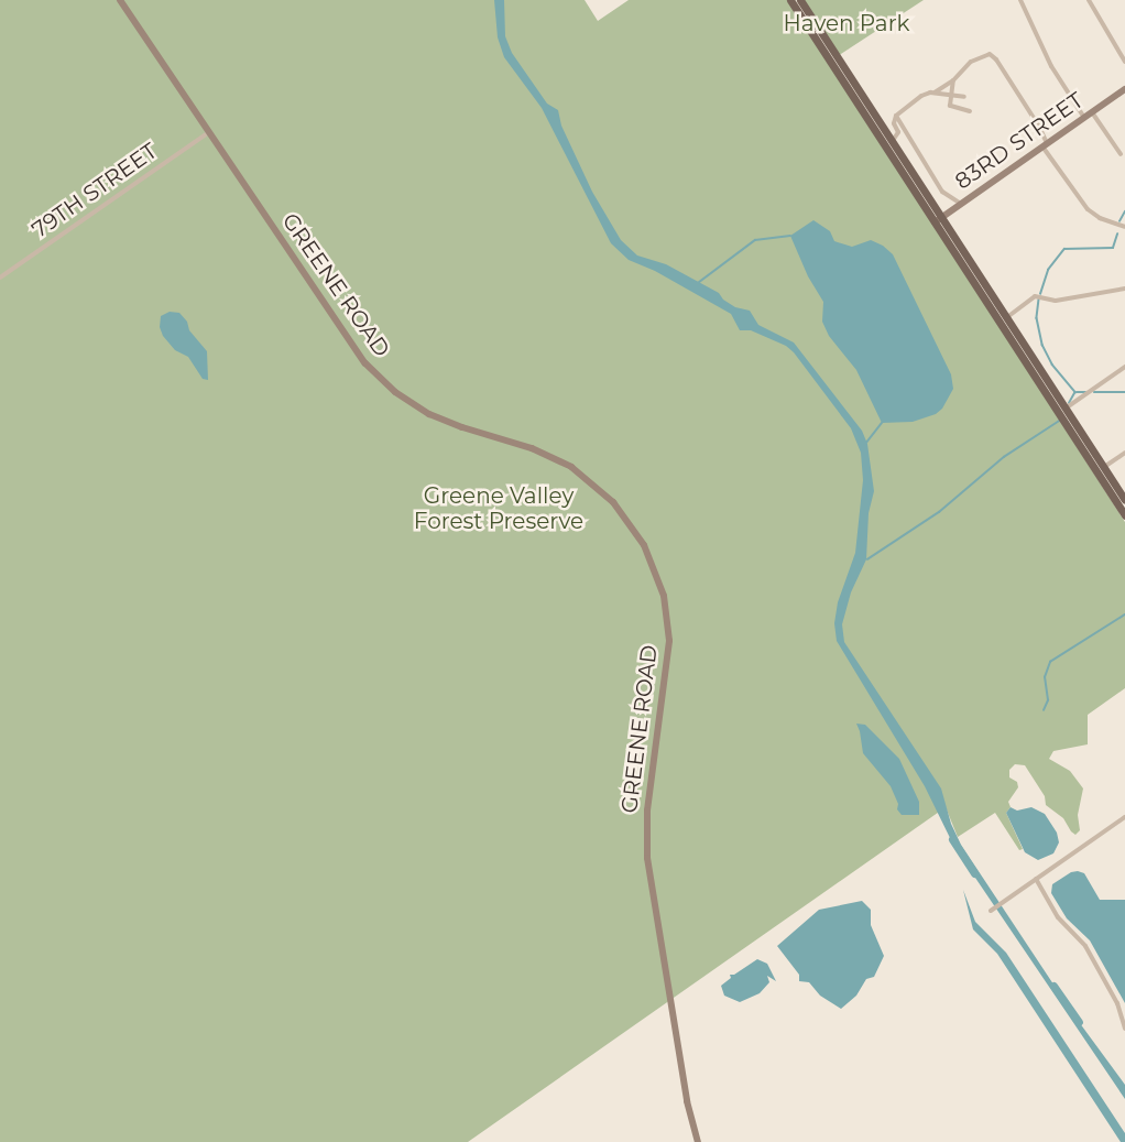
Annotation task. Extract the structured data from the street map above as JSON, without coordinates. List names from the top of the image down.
{
  "streets": {
    "street": ["83RD STREET", "79TH STREET", "GREENE ROAD"]
  },
  "crossings": [
    ["79TH STREET", "GREENE ROAD"]
  ],
  "parks": ["Haven Park", "Greene Valley Forest Preserve"]
}
